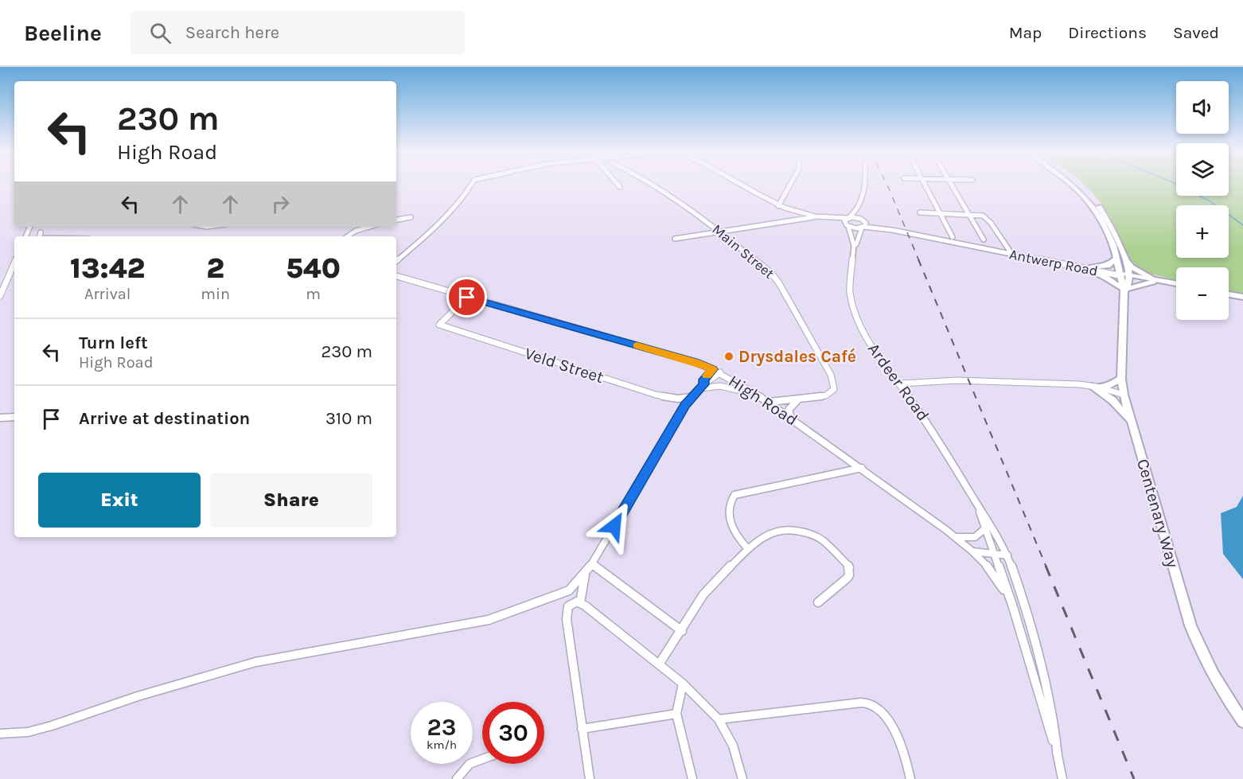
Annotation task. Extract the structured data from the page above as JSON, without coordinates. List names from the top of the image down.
{
  "streets": {
    "main road": ["Antwerp Road", "Centenary Way"],
    "street": [
      "Main Street",
      "Veld Street",
      "Ardeer Road",
      "High Road"
    ]
  },
  "crossings": [
    ["Antwerp Road", "Ardeer Road"],
    ["Antwerp Road", "Centenary Way"],
    ["Veld Street", "High Road"],
    ["Ardeer Road", "High Road"]
  ],
  "places": ["Drysdales Café"],
  "page": {
    "header": "Beeline",
    "search": "Search here",
    "nav": ["Map", "Directions", "Saved"],
    "map_buttons": ["+", "−"],
    "turn": ["230 m", "High Road"],
    "eta": [
      "13:42",
      "Arrival",
      "2",
      "min",
      "540",
      "m"
    ],
    "list": [
      {
        "name": "Turn left",
        "note": "High Road",
        "value": "230 m"
      },
      {
        "name": "Arrive at destination",
        "value": "310 m"
      }
    ],
    "buttons": ["Exit", "Share"],
    "speed": "23 km/h",
    "limit": "30"
  }
}
